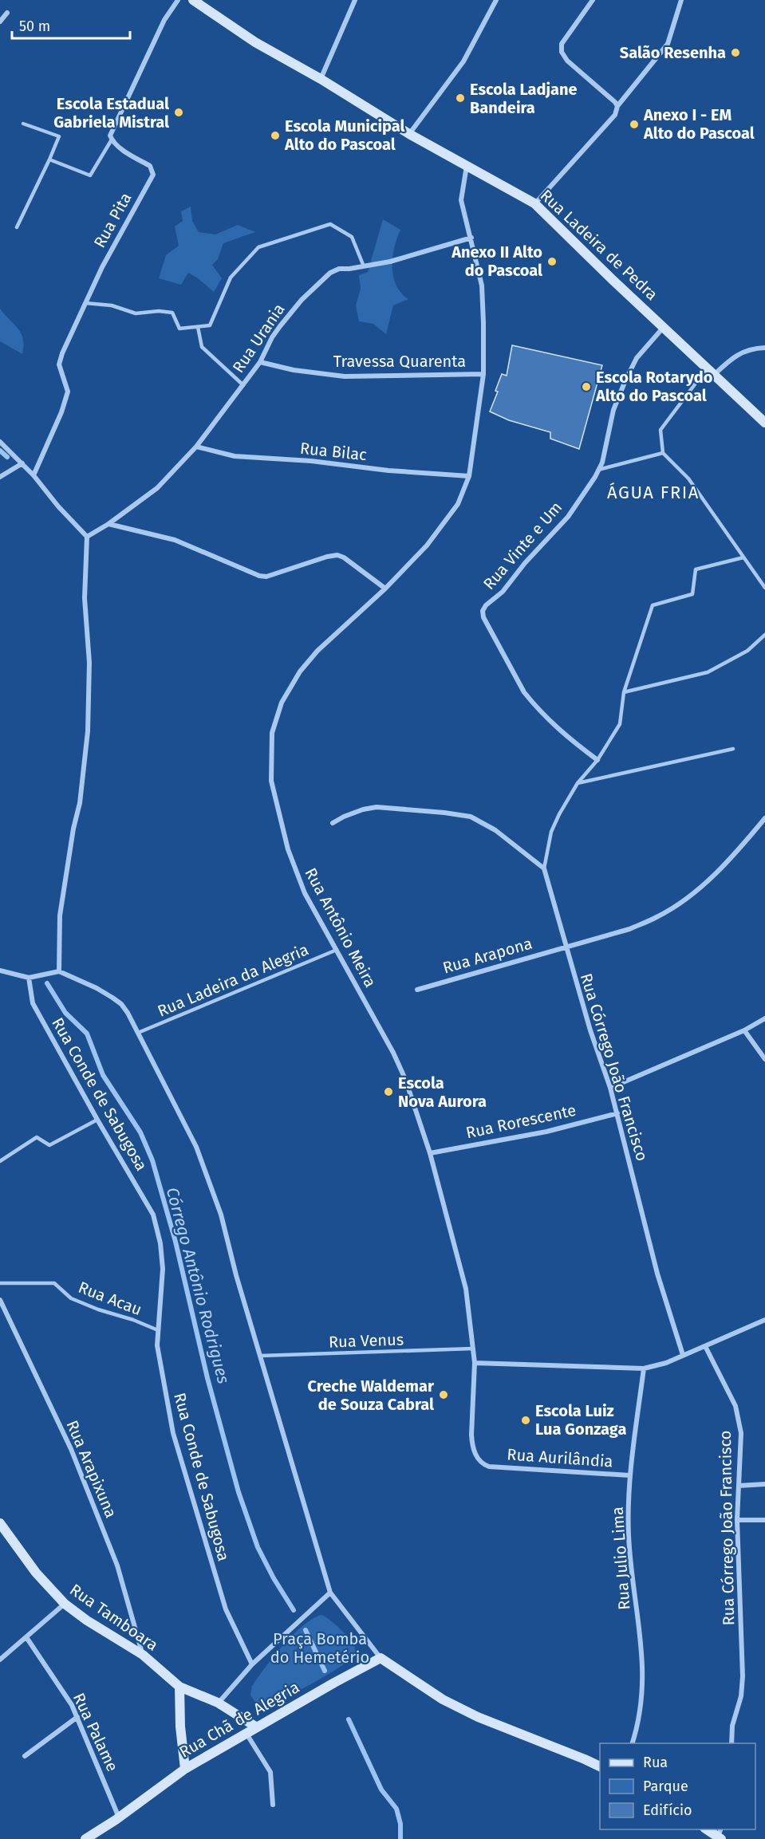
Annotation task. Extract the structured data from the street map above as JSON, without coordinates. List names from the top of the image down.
{
  "streets": {
    "street": [
      "Rua Pita",
      "Rua Ladeira de Pedra",
      "Rua Urania",
      "Travessa Quarenta",
      "Rua Bilac",
      "Rua Vinte e Um",
      "Rua Antônio Meira",
      "Rua Arapona",
      "Rua Córrego João Francisco",
      "Rua Conde de Sabugosa",
      "Rua Rorescente",
      "Rua Aurilândia",
      "Rua Arapixuna",
      "Rua Julio Lima",
      "Rua Tamboara",
      "Rua Chã de Alegria",
      "Rua Palame"
    ],
    "lane": ["Rua Ladeira da Alegria", "Rua Acau", "Rua Venus"]
  },
  "crossings": [
    ["Rua Ladeira de Pedra", "Rua Vinte e Um"],
    ["Rua Ladeira de Pedra", "Rua Antônio Meira"],
    ["Rua Urania", "Travessa Quarenta"],
    ["Rua Urania", "Rua Bilac"],
    ["Rua Urania", "Rua Antônio Meira"],
    ["Travessa Quarenta", "Rua Antônio Meira"],
    ["Rua Bilac", "Rua Antônio Meira"],
    ["Rua Vinte e Um", "Rua Córrego João Francisco"],
    ["Rua Antônio Meira", "Rua Ladeira da Alegria"],
    ["Rua Antônio Meira", "Rua Rorescente"],
    ["Rua Antônio Meira", "Rua Venus"],
    ["Rua Antônio Meira", "Rua Aurilândia"],
    ["Rua Arapona", "Rua Córrego João Francisco"],
    ["Rua Córrego João Francisco", "Rua Rorescente"],
    ["Rua Conde de Sabugosa", "Rua Acau"],
    ["Rua Conde de Sabugosa", "Rua Chã de Alegria"],
    ["Rua Aurilândia", "Rua Julio Lima"],
    ["Rua Arapixuna", "Rua Tamboara"],
    ["Rua Tamboara", "Rua Chã de Alegria"],
    ["Rua Chã de Alegria", "Rua Palame"]
  ],
  "districts": ["ÁGUA FRIA"],
  "water": ["Córrego Antônio Rodrigues"],
  "parks": ["Praça Bomba do Hemetério"],
  "places": [
    "Salão Resenha",
    "Escola Ladjane Bandeira",
    "Escola Estadual Gabriela Mistral",
    "Anexo I - EM Alto do Pascoal",
    "Escola Municipal Alto do Pascoal",
    "Anexo II Alto do Pascoal",
    "Escola Rotarydo Alto do Pascoal",
    "Escola Nova Aurora",
    "Creche Waldemar de Souza Cabral",
    "Escola Luiz Lua Gonzaga"
  ],
  "legend": ["Rua", "Parque", "Edifício"],
  "scale_bar": "50 m"
}
